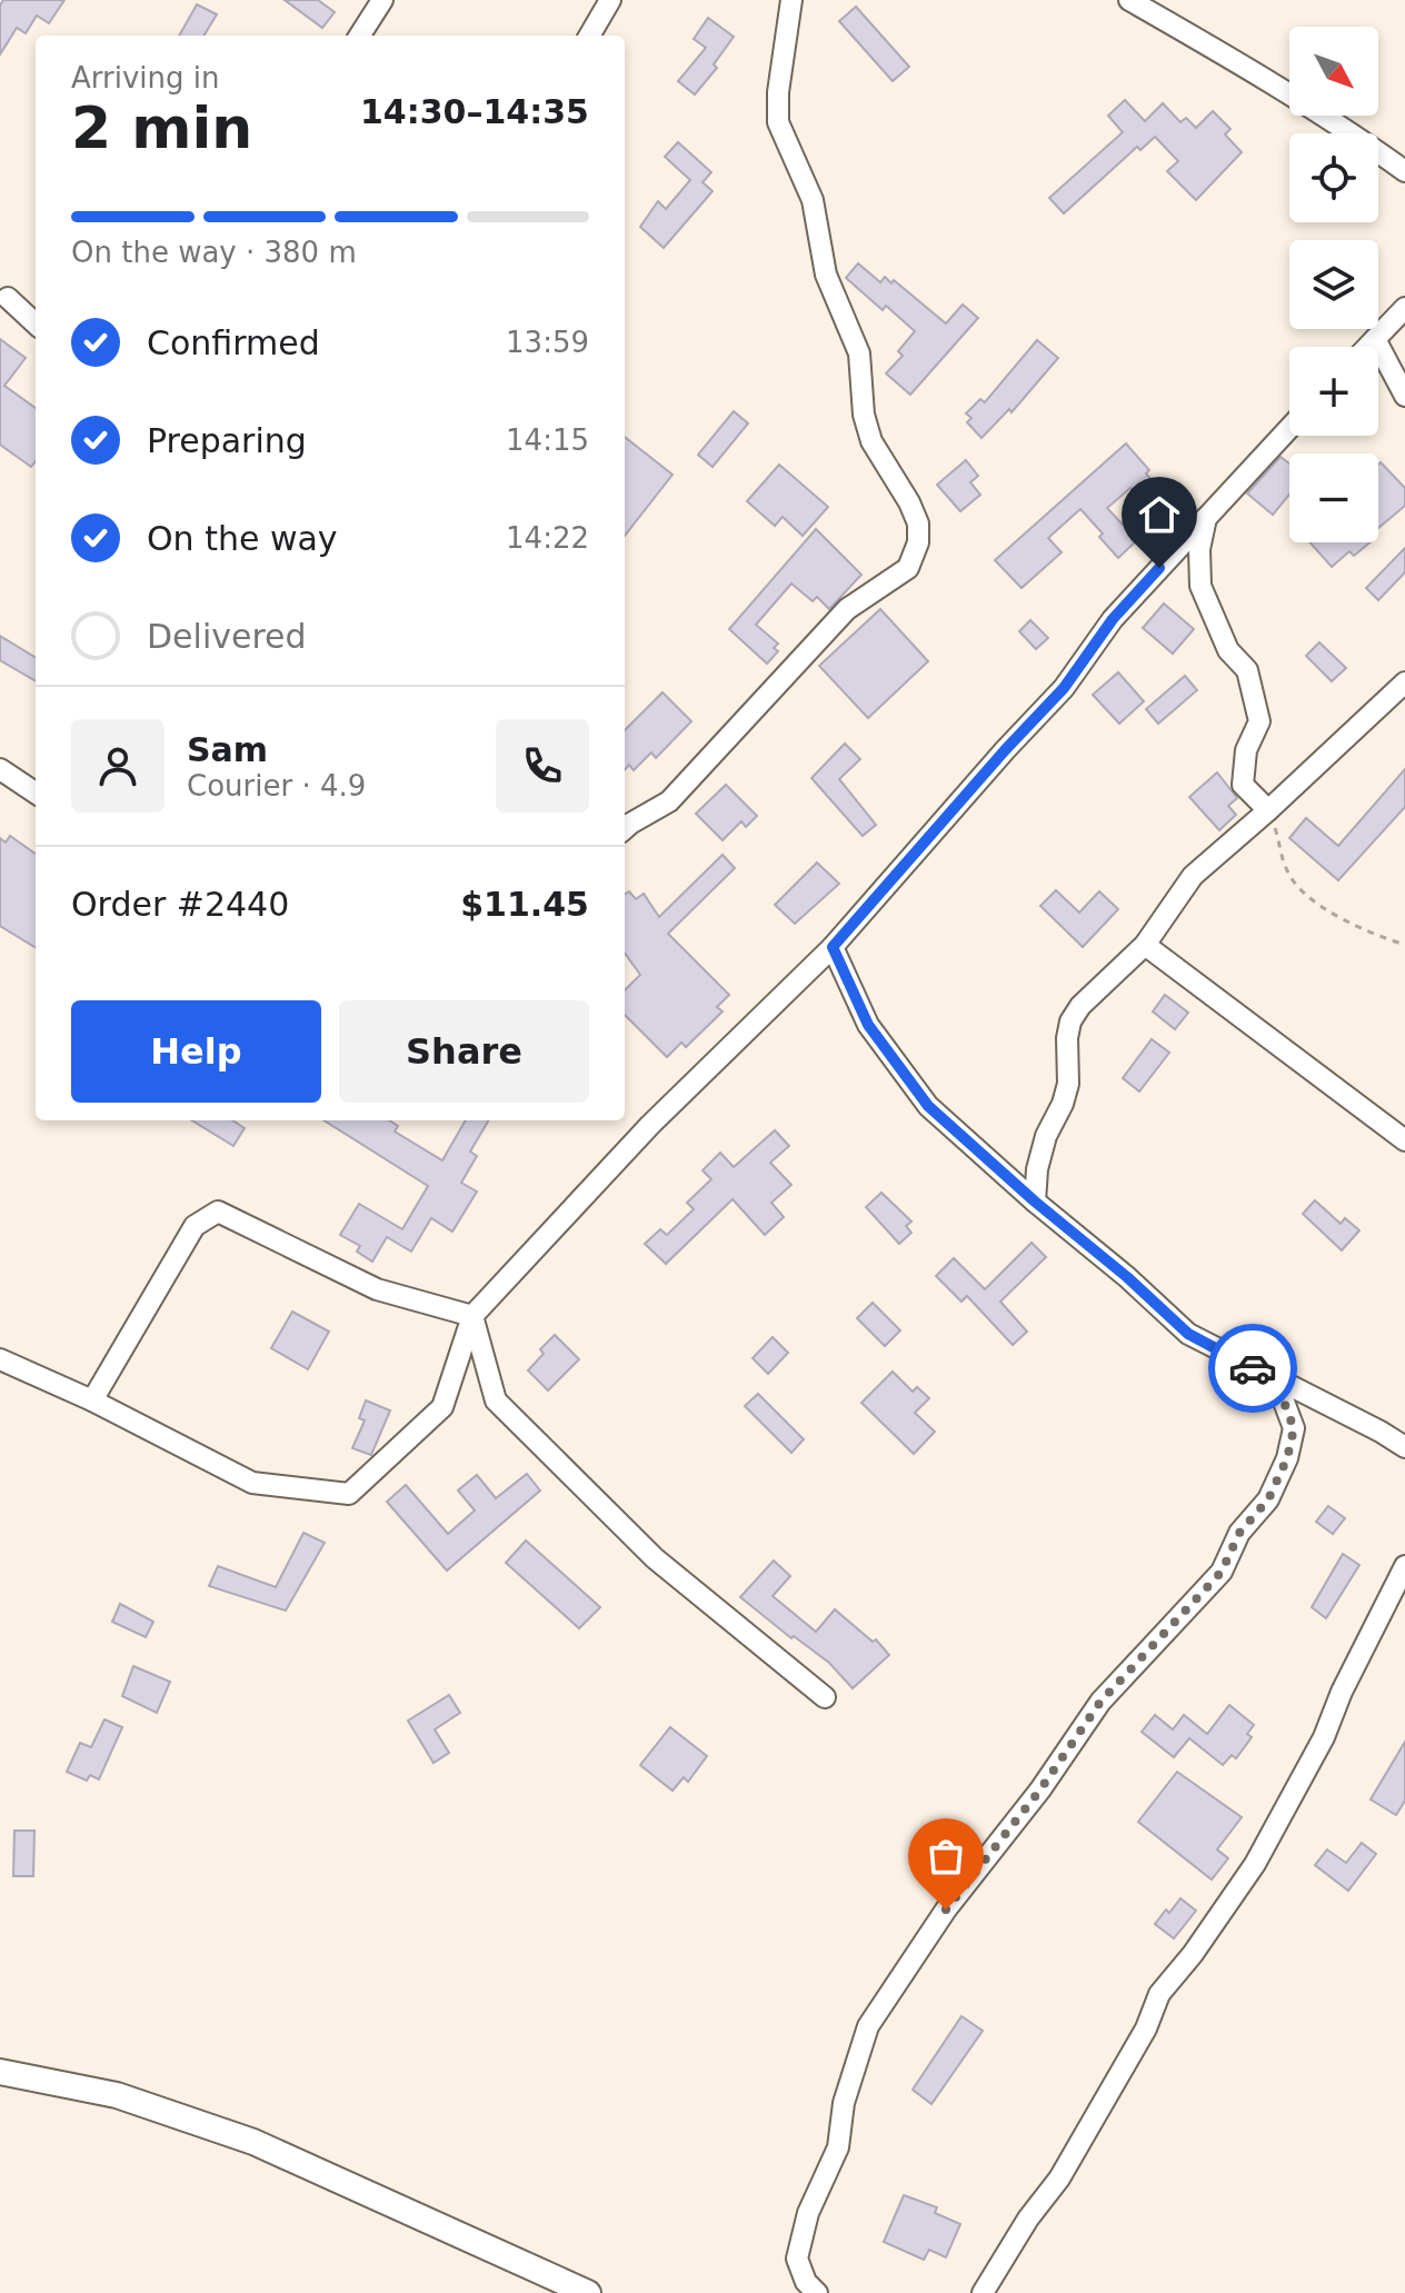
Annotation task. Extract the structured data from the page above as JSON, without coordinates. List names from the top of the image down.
{
  "north": "bottom right",
  "page": {
    "map_buttons": ["+", "−"],
    "heading": ["2 min", "Arriving in", "14:30–14:35"],
    "panel": [
      "Sam",
      "Courier · 4.9",
      "Order #2440",
      "$11.45"
    ],
    "bar": "On the way · 380 m",
    "list": [
      ["Confirmed", "13:59"],
      ["Preparing", "14:15"],
      ["On the way", "14:22"],
      "Delivered"
    ],
    "buttons": ["Help", "Share"]
  }
}
